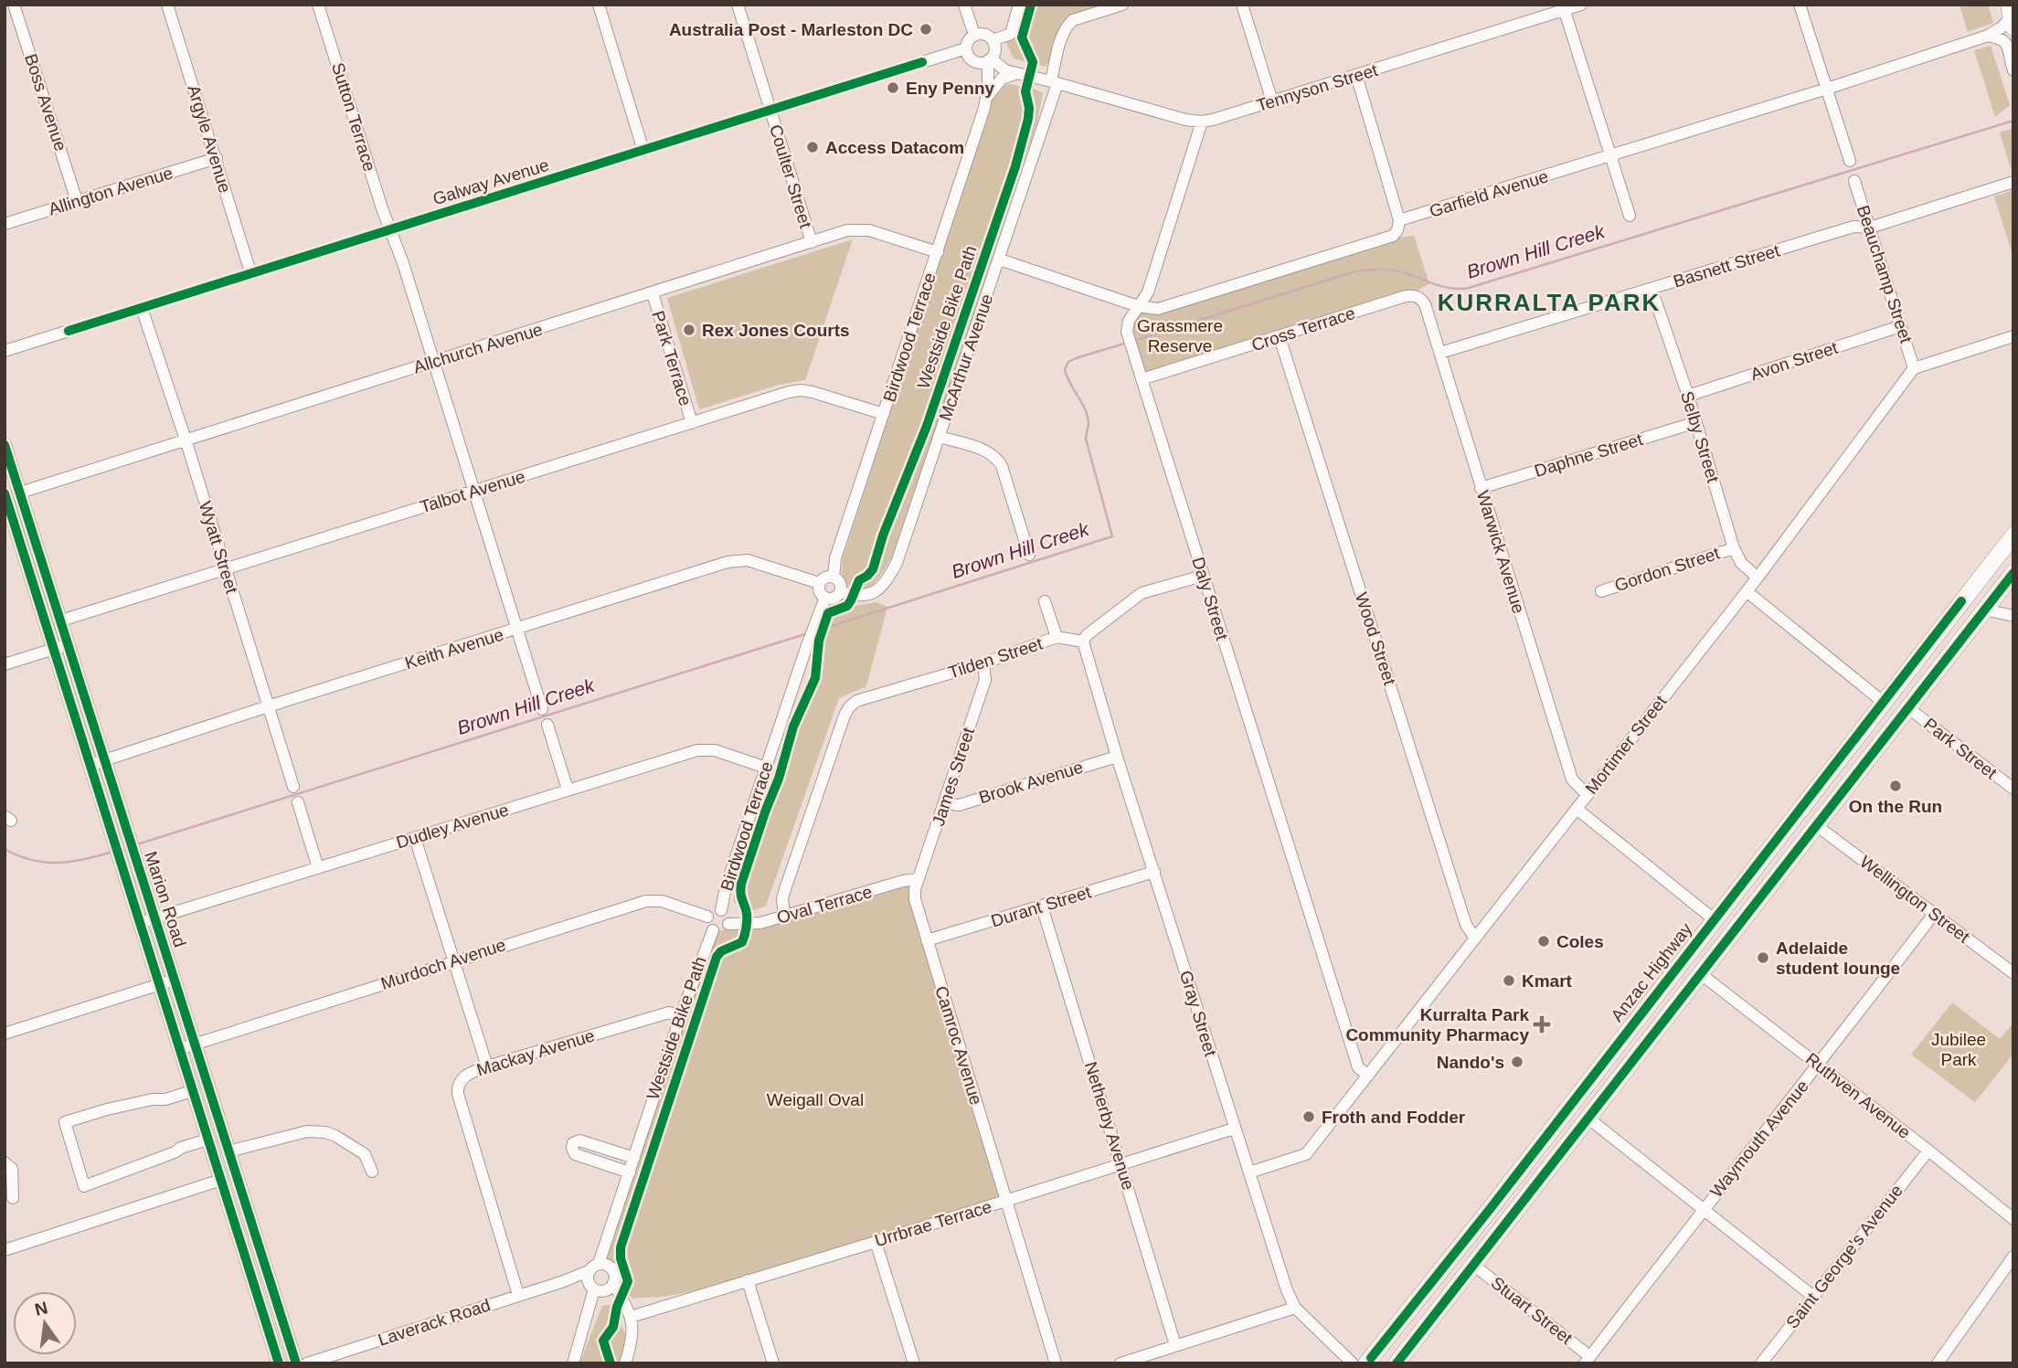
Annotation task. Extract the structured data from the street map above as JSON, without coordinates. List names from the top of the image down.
{
  "streets": {
    "highway": ["Anzac Highway"],
    "main road": ["Marion Road"],
    "street": [
      "Tennyson Street",
      "Boss Avenue",
      "Sutton Terrace",
      "Argyle Avenue",
      "Coulter Street",
      "Galway Avenue",
      "Allington Avenue",
      "Garfield Avenue",
      "Basnett Street",
      "Beauchamp Street",
      "Cross Terrace",
      "Birdwood Terrace",
      "Allchurch Avenue",
      "McArthur Avenue",
      "Park Terrace",
      "Avon Street",
      "Selby Street",
      "Daphne Street",
      "Talbot Avenue",
      "Wyatt Street",
      "Warwick Avenue",
      "Gordon Street",
      "Daly Street",
      "Wood Street",
      "Keith Avenue",
      "Tilden Street",
      "Mortimer Street",
      "Park Street",
      "James Street",
      "Brook Avenue",
      "Dudley Avenue",
      "Wellington Street",
      "Oval Terrace",
      "Durant Street",
      "Murdoch Avenue",
      "Gray Street",
      "Camroc Avenue",
      "Mackay Avenue",
      "Ruthven Avenue",
      "Netherby Avenue",
      "Waymouth Avenue",
      "Urrbrae Terrace",
      "Saint George's Avenue",
      "Stuart Street",
      "Laverack Road"
    ],
    "cycle path": ["Westside Bike Path"]
  },
  "crossings": [
    ["Tennyson Street", "Birdwood Terrace"],
    ["Tennyson Street", "McArthur Avenue"],
    ["Tennyson Street", "Daly Street"],
    ["Boss Avenue", "Allington Avenue"],
    ["Sutton Terrace", "Galway Avenue"],
    ["Sutton Terrace", "Allchurch Avenue"],
    ["Sutton Terrace", "Talbot Avenue"],
    ["Sutton Terrace", "Keith Avenue"],
    ["Argyle Avenue", "Galway Avenue"],
    ["Argyle Avenue", "Allington Avenue"],
    ["Coulter Street", "Galway Avenue"],
    ["Coulter Street", "Allchurch Avenue"],
    ["Galway Avenue", "Wyatt Street"],
    ["Garfield Avenue", "McArthur Avenue"],
    ["Garfield Avenue", "Daly Street"],
    ["Basnett Street", "Beauchamp Street"],
    ["Basnett Street", "Selby Street"],
    ["Basnett Street", "Warwick Avenue"],
    ["Beauchamp Street", "Avon Street"],
    ["Beauchamp Street", "Mortimer Street"],
    ["Cross Terrace", "Warwick Avenue"],
    ["Cross Terrace", "Daly Street"],
    ["Cross Terrace", "Wood Street"],
    ["Birdwood Terrace", "Allchurch Avenue"],
    ["Birdwood Terrace", "McArthur Avenue"],
    ["Birdwood Terrace", "Talbot Avenue"],
    ["Birdwood Terrace", "Keith Avenue"],
    ["Birdwood Terrace", "Dudley Avenue"],
    ["Birdwood Terrace", "Oval Terrace"],
    ["Birdwood Terrace", "Murdoch Avenue"],
    ["Allchurch Avenue", "Park Terrace"],
    ["Allchurch Avenue", "Wyatt Street"],
    ["Allchurch Avenue", "Marion Road"],
    ["McArthur Avenue", "Keith Avenue"],
    ["Park Terrace", "Talbot Avenue"],
    ["Avon Street", "Selby Street"],
    ["Selby Street", "Daphne Street"],
    ["Selby Street", "Gordon Street"],
    ["Selby Street", "Mortimer Street"],
    ["Daphne Street", "Warwick Avenue"],
    ["Talbot Avenue", "Wyatt Street"],
    ["Talbot Avenue", "Marion Road"],
    ["Wyatt Street", "Keith Avenue"],
    ["Warwick Avenue", "Mortimer Street"],
    ["Daly Street", "Mortimer Street"],
    ["Wood Street", "Mortimer Street"],
    ["Keith Avenue", "Marion Road"],
    ["Tilden Street", "James Street"],
    ["Tilden Street", "Oval Terrace"],
    ["Tilden Street", "Gray Street"],
    ["Mortimer Street", "Gray Street"],
    ["James Street", "Brook Avenue"],
    ["James Street", "Oval Terrace"],
    ["James Street", "Camroc Avenue"],
    ["Brook Avenue", "Gray Street"],
    ["Dudley Avenue", "Marion Road"],
    ["Marion Road", "Murdoch Avenue"],
    ["Wellington Street", "Waymouth Avenue"],
    ["Oval Terrace", "Murdoch Avenue"],
    ["Oval Terrace", "Camroc Avenue"],
    ["Durant Street", "Gray Street"],
    ["Durant Street", "Camroc Avenue"],
    ["Durant Street", "Netherby Avenue"],
    ["Gray Street", "Urrbrae Terrace"],
    ["Camroc Avenue", "Urrbrae Terrace"],
    ["Mackay Avenue", "Laverack Road"],
    ["Ruthven Avenue", "Waymouth Avenue"],
    ["Ruthven Avenue", "Saint George's Avenue"],
    ["Netherby Avenue", "Urrbrae Terrace"],
    ["Waymouth Avenue", "Stuart Street"]
  ],
  "districts": ["KURRALTA PARK"],
  "water": ["Brown Hill Creek"],
  "parks": ["Grassmere Reserve", "Jubilee Park", "Weigall Oval"],
  "places": {
    "other": [
      "Australia Post - Marleston DC",
      "Eny Penny",
      "Access Datacom",
      "Rex Jones Courts",
      "On the Run",
      "Coles",
      "Adelaide student lounge",
      "Kmart",
      "Nando's",
      "Froth and Fodder"
    ],
    "health": ["Kurralta Park Community Pharmacy"]
  },
  "north": "top"
}
